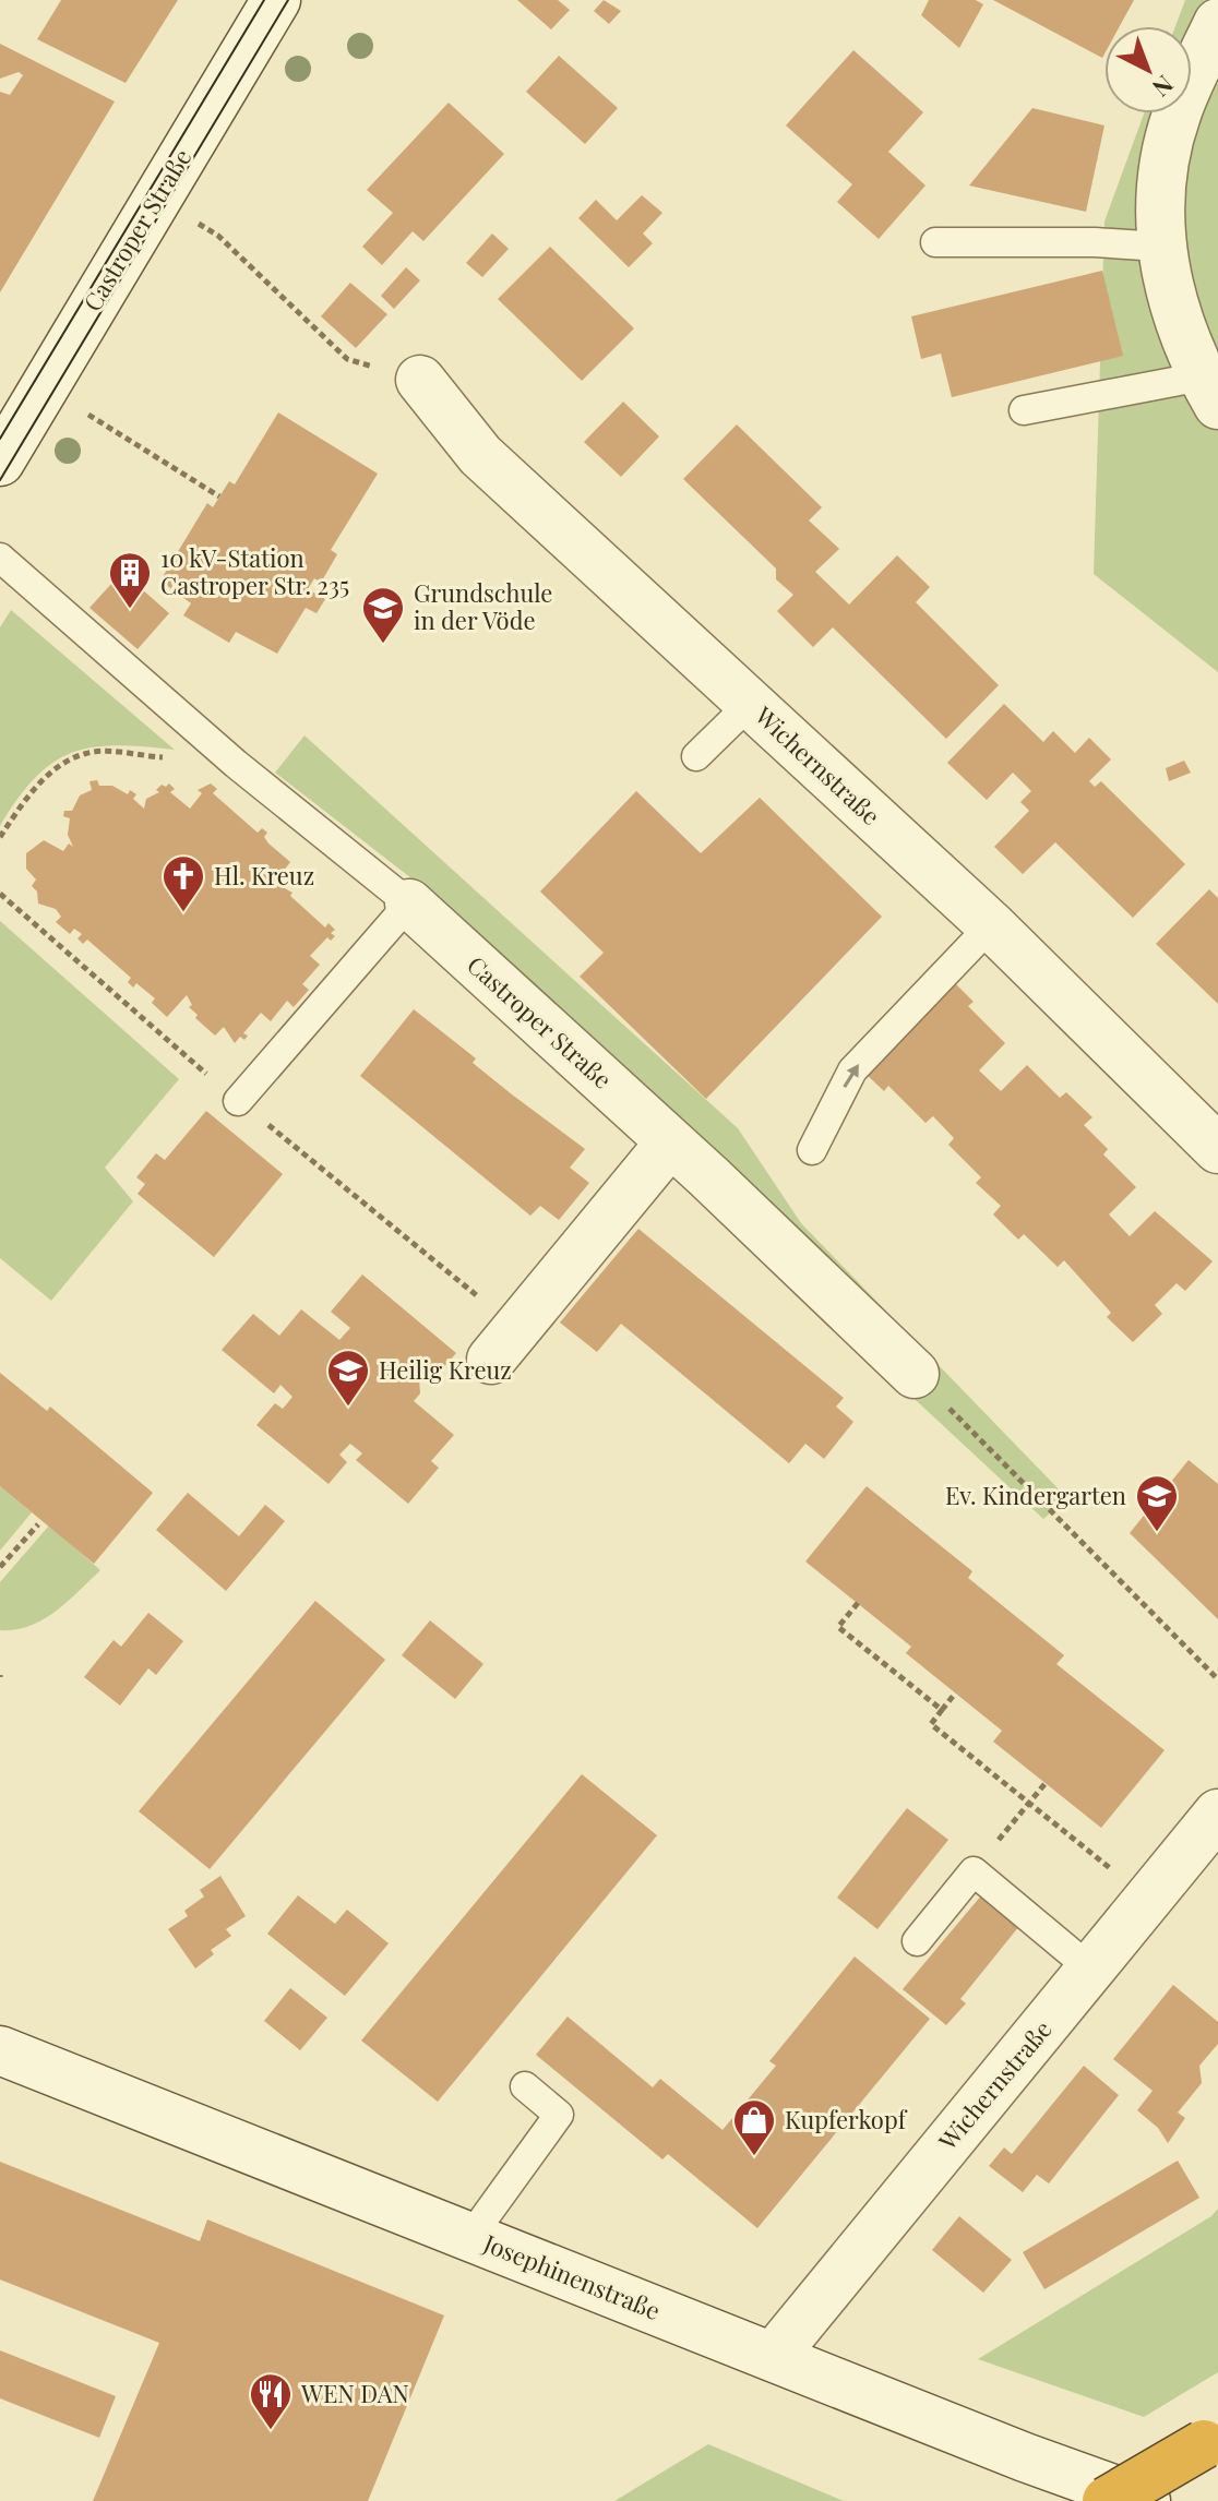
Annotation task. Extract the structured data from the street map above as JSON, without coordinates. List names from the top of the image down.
{
  "streets": {
    "street": ["Castroper Straße", "Wichernstraße", "Josephinenstraße"]
  },
  "crossings": [
    ["Wichernstraße", "Josephinenstraße"]
  ],
  "places": {
    "building": ["10 kV-Station Castroper Str. 235"],
    "school or university": ["Grundschule in der Vöde", "Heilig Kreuz", "Ev. Kindergarten"],
    "church": ["Hl. Kreuz"],
    "shop": ["Kupferkopf"],
    "restaurant": ["WEN DAN"]
  },
  "north": "bottom right"
}
